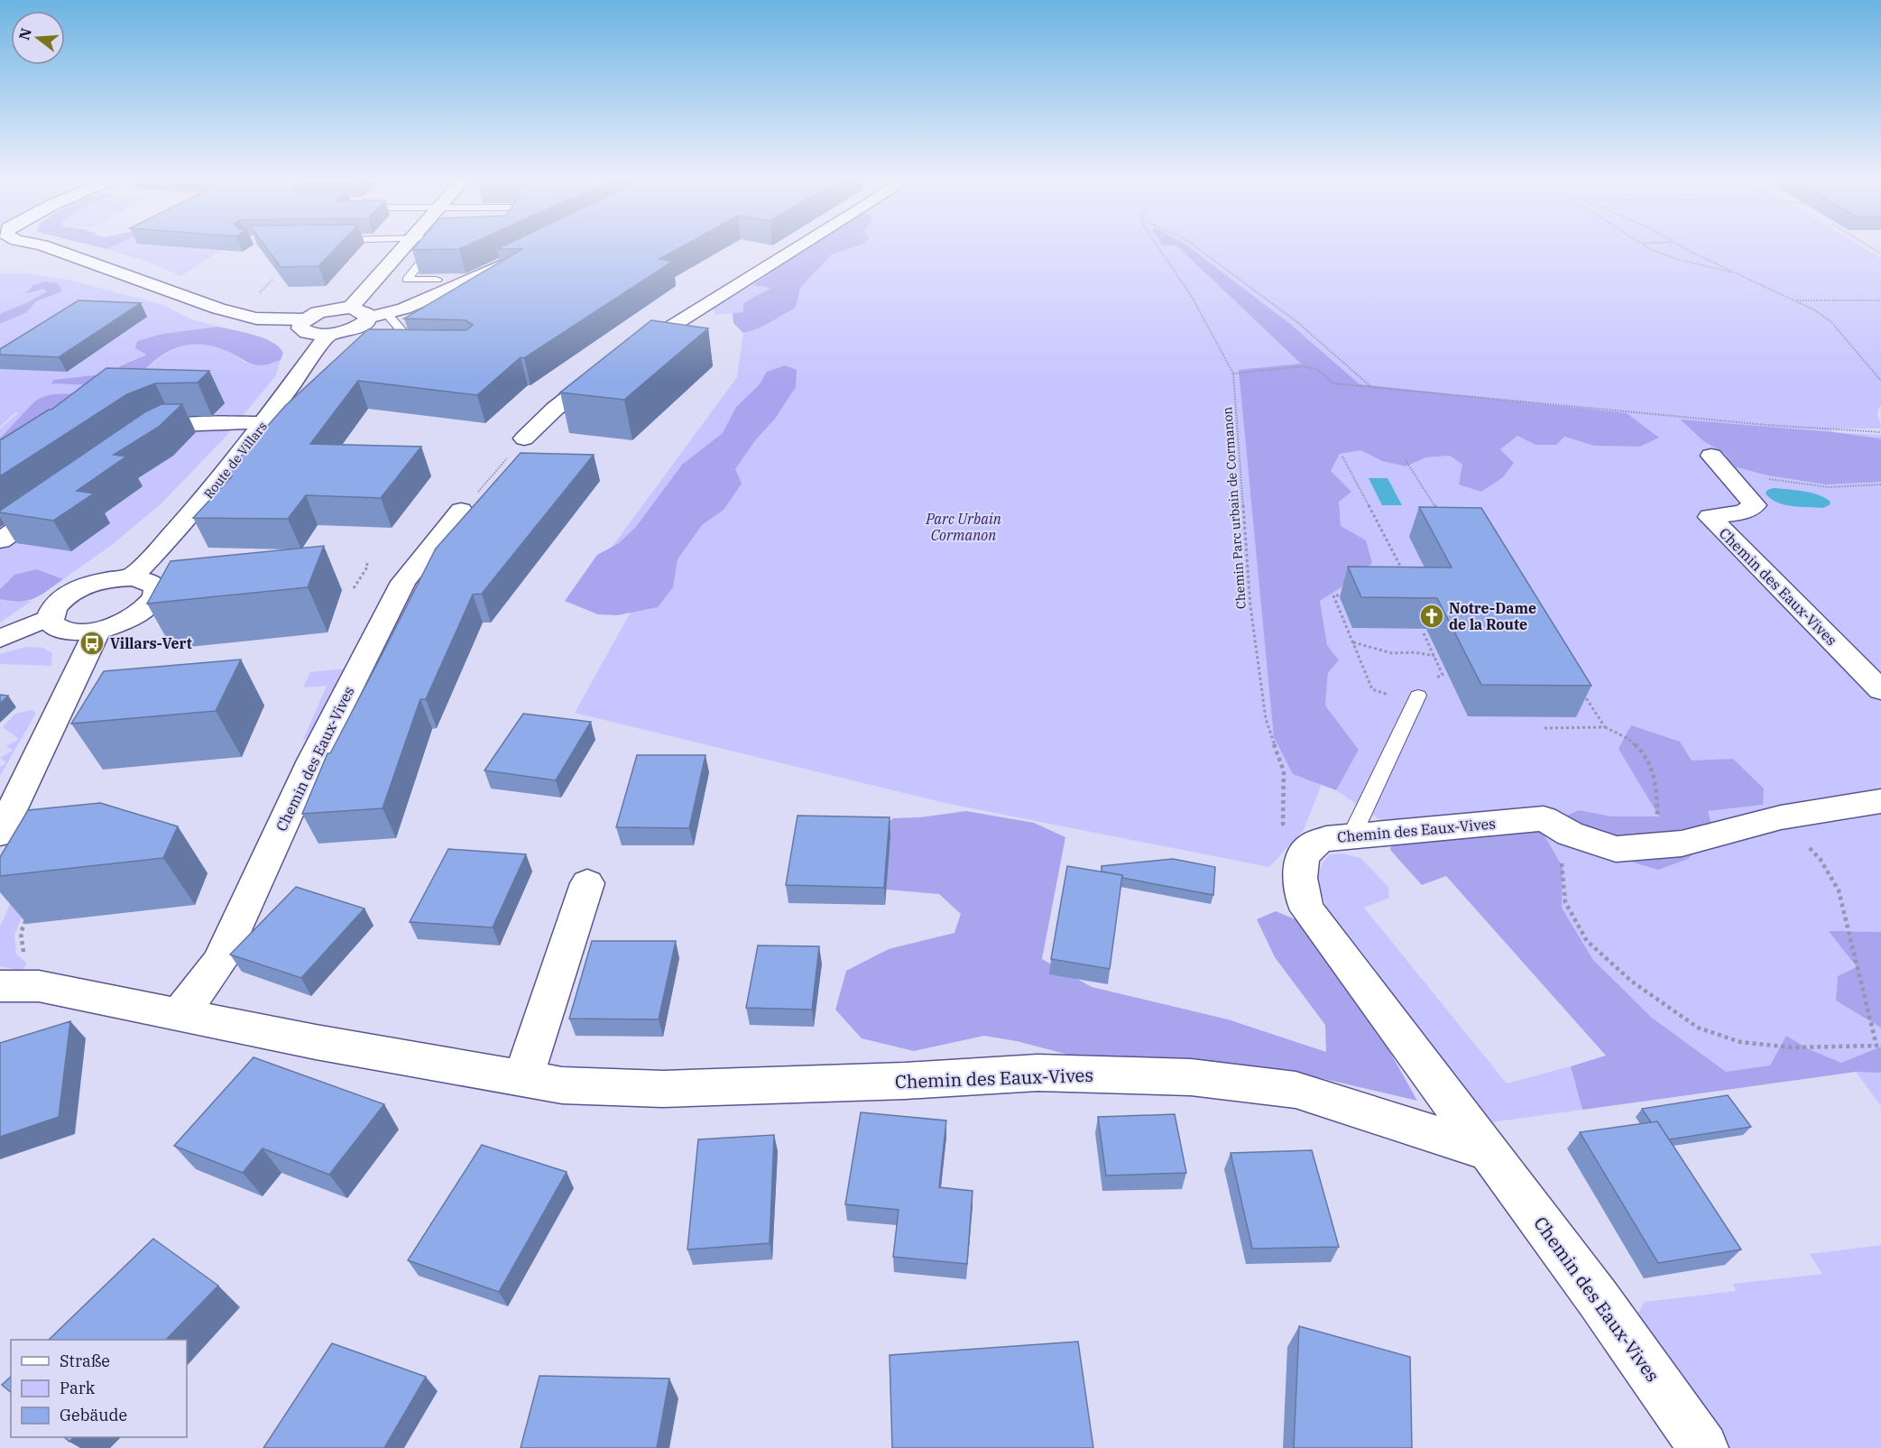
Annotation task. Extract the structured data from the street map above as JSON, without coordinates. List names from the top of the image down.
{
  "streets": {
    "street": ["Route de Villars", "Chemin des Eaux-Vives"],
    "path": ["Chemin Parc urbain de Cormanon"]
  },
  "crossings": [
    ["Chemin Parc urbain de Cormanon", "Chemin des Eaux-Vives"]
  ],
  "parks": ["Parc Urbain Cormanon"],
  "places": {
    "church": ["Notre-Dame de la Route"],
    "bus stop": ["Villars-Vert"]
  },
  "legend": ["Straße", "Park", "Gebäude"],
  "north": "left"
}
